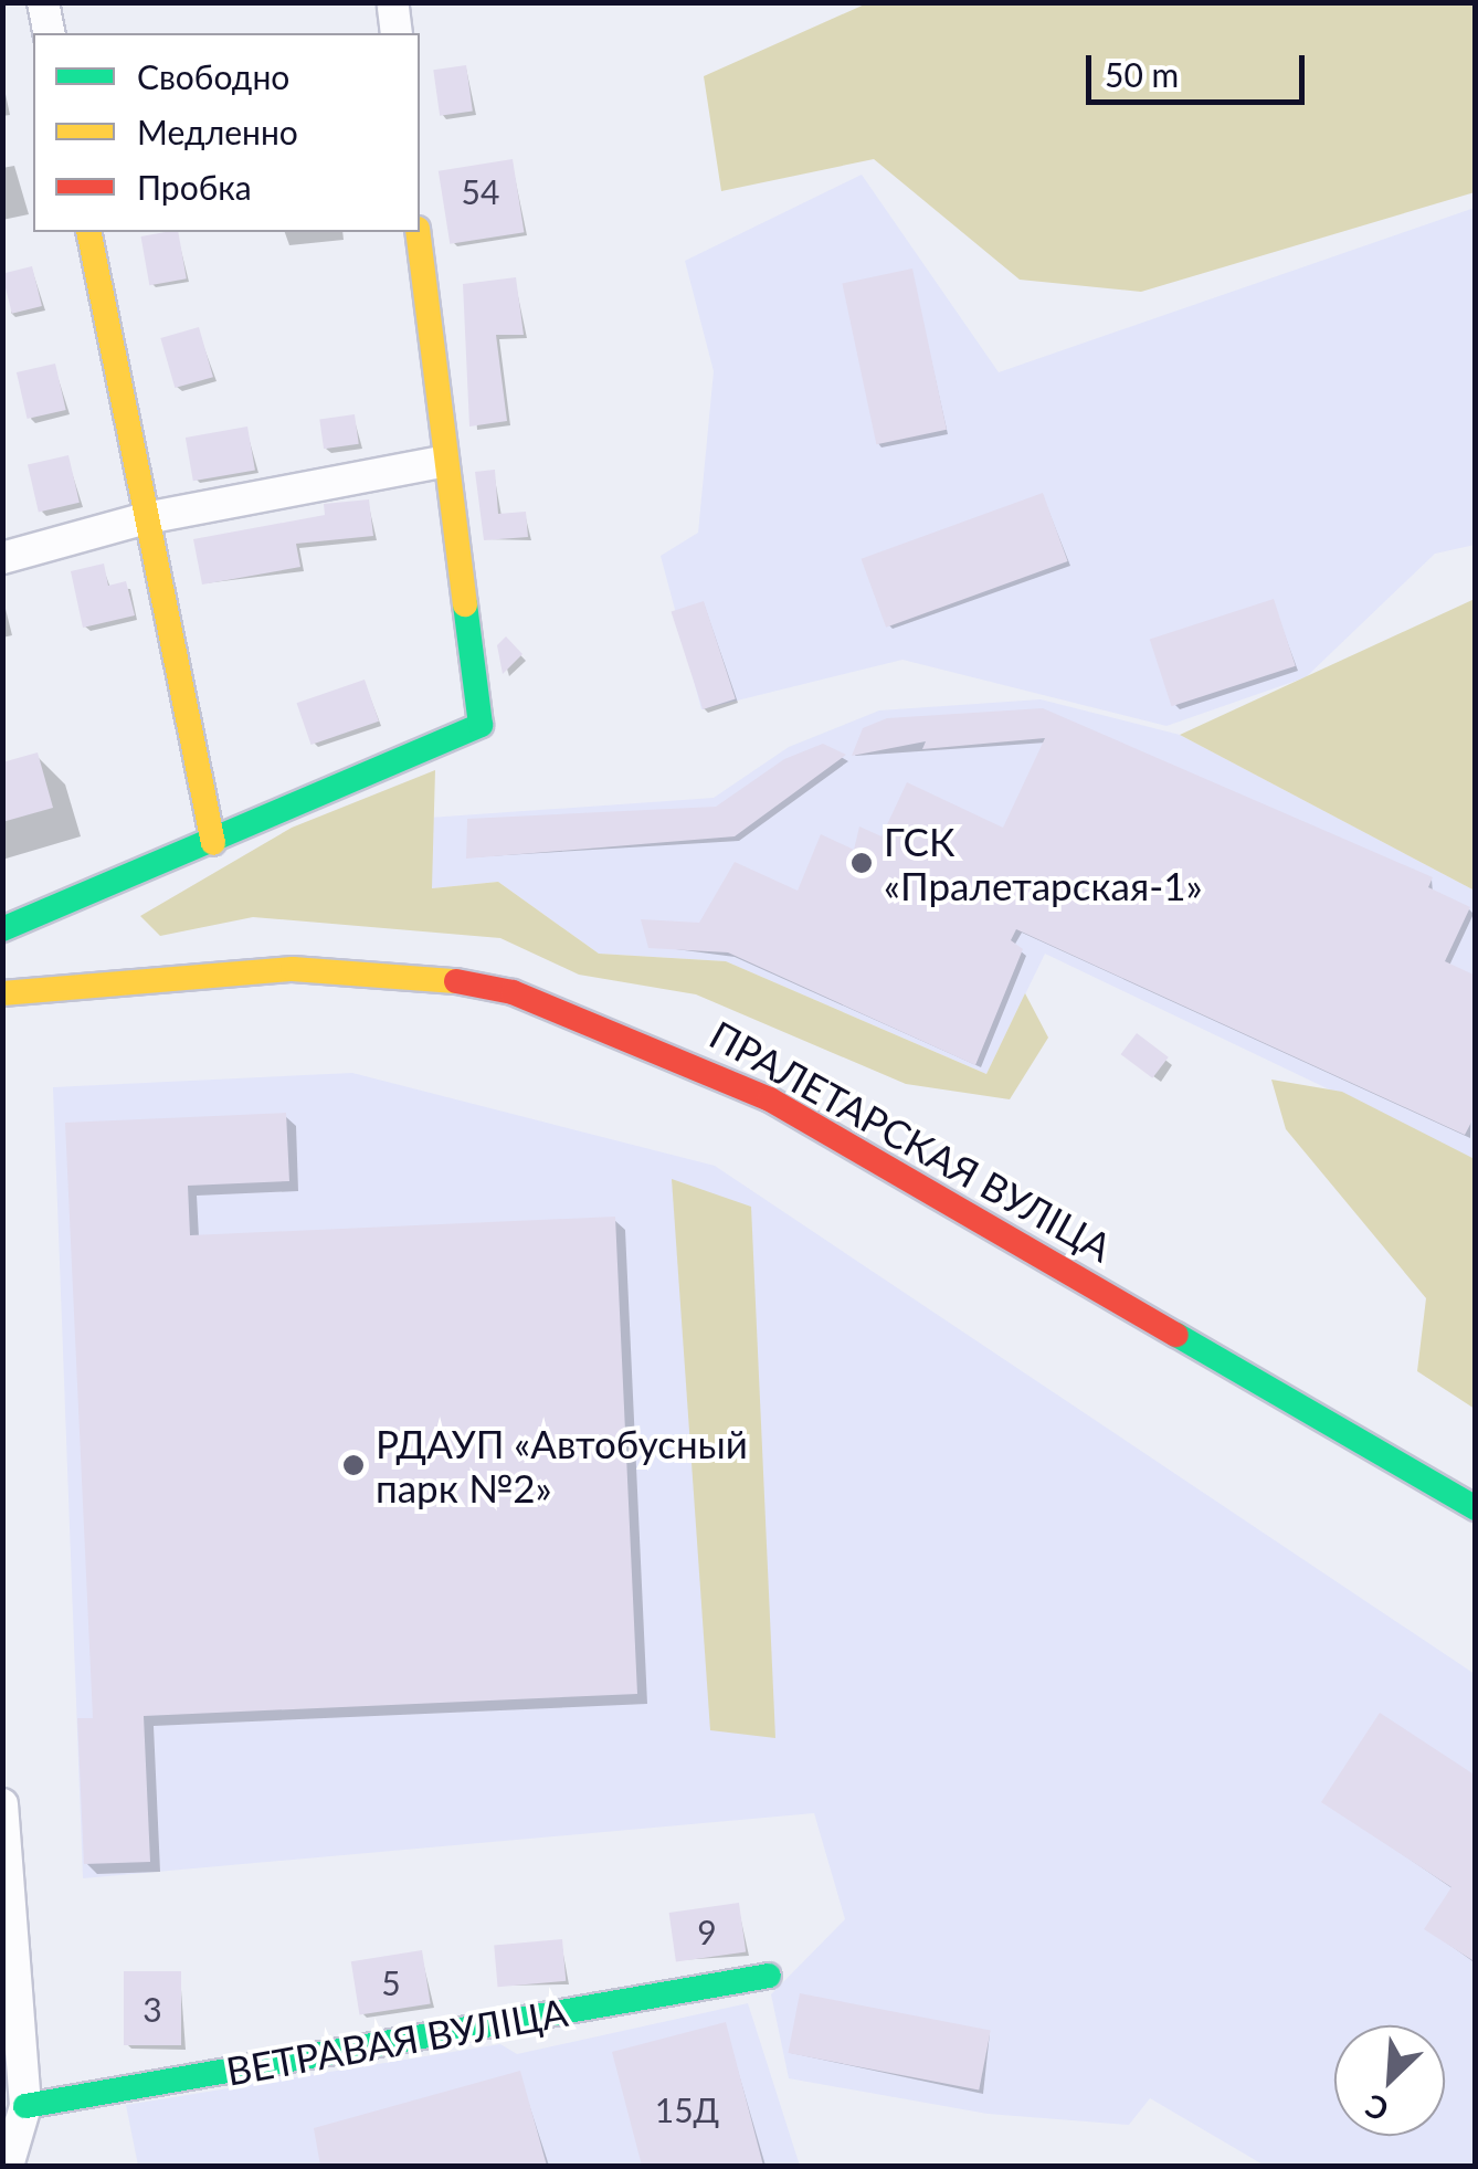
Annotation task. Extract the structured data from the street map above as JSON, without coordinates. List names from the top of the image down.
{
  "streets": {
    "street": ["ПРАЛЕТАРСКАЯ ВУЛІЦА", "ВЕТРАВАЯ ВУЛІЦА"]
  },
  "places": ["ГСК «Пралетарская-1»", "РДАУП «Автобусный парк №2»"],
  "house_numbers": [
    "54",
    "9",
    "5",
    "3",
    "15Д"
  ],
  "legend": ["Свободно", "Медленно", "Пробка"],
  "scale_bar": "50 m",
  "north": "bottom left"
}
